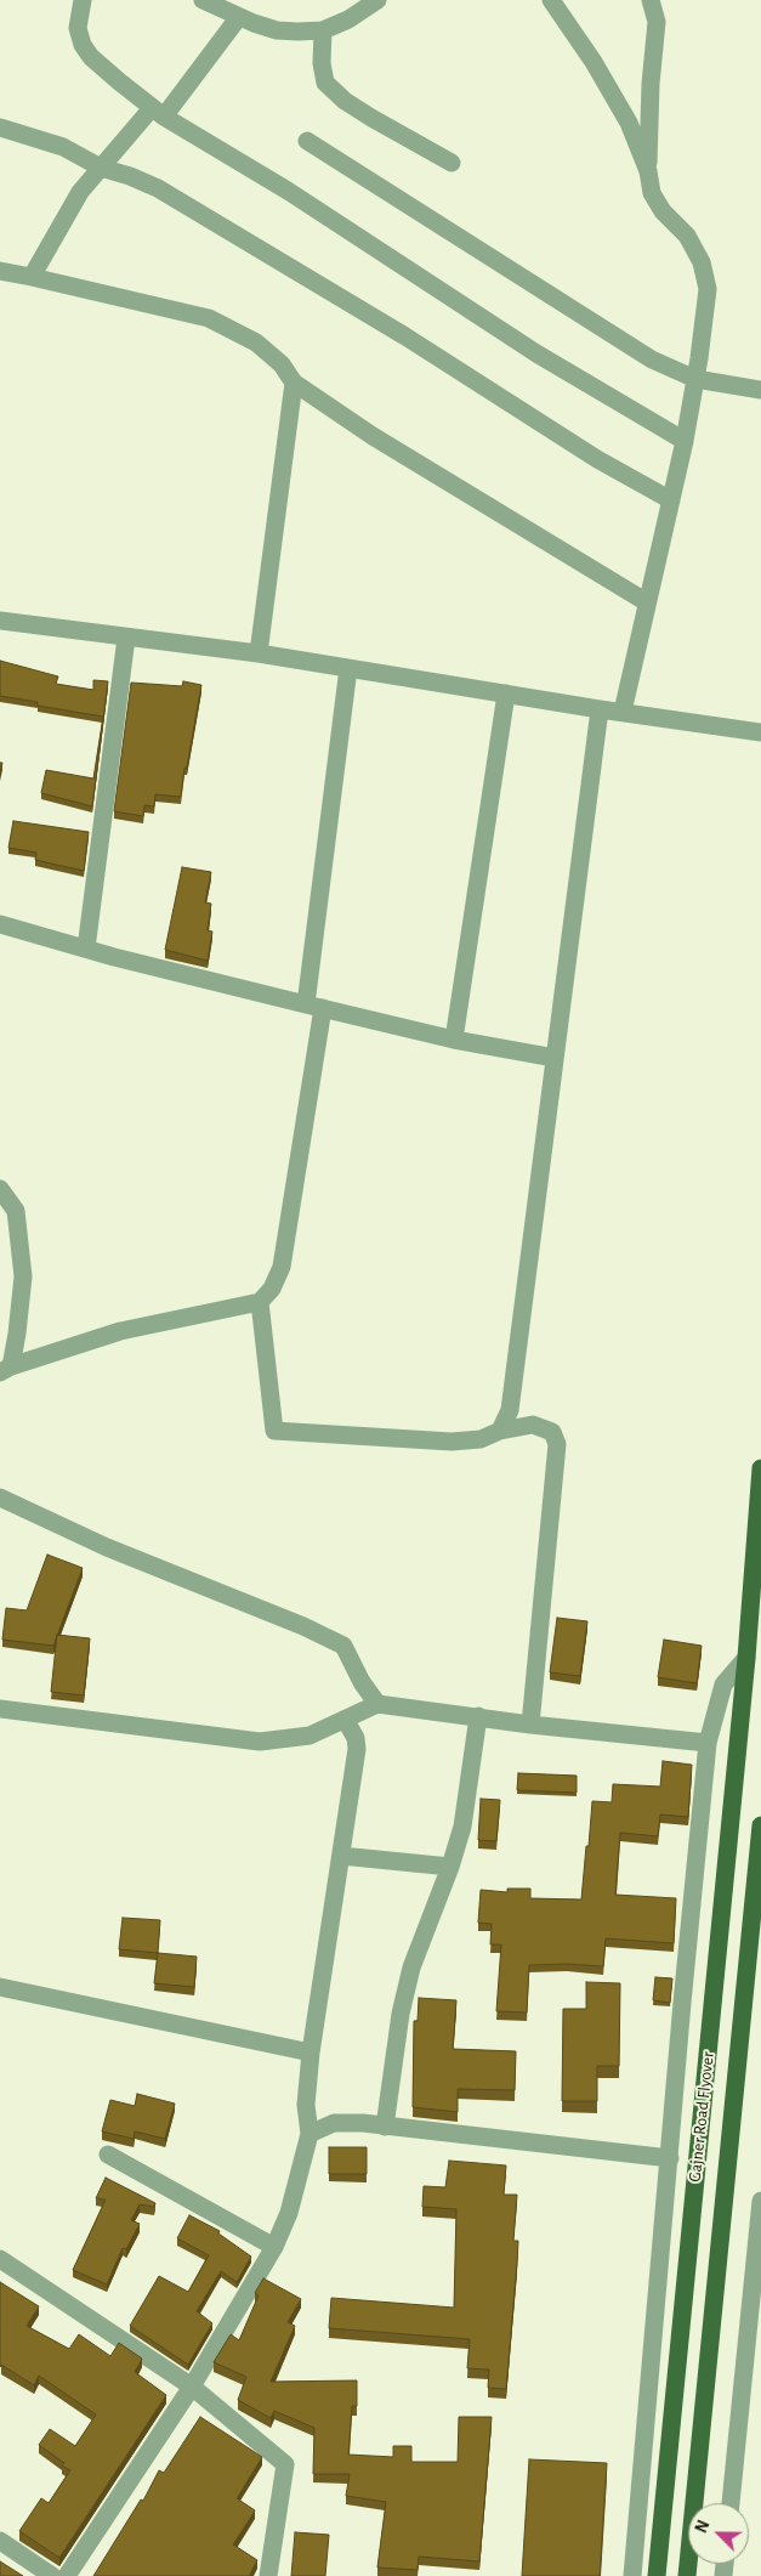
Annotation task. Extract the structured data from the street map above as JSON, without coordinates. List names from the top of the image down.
{
  "streets": {
    "main road": ["Gajner Road Flyover"]
  },
  "north": "top left"
}
